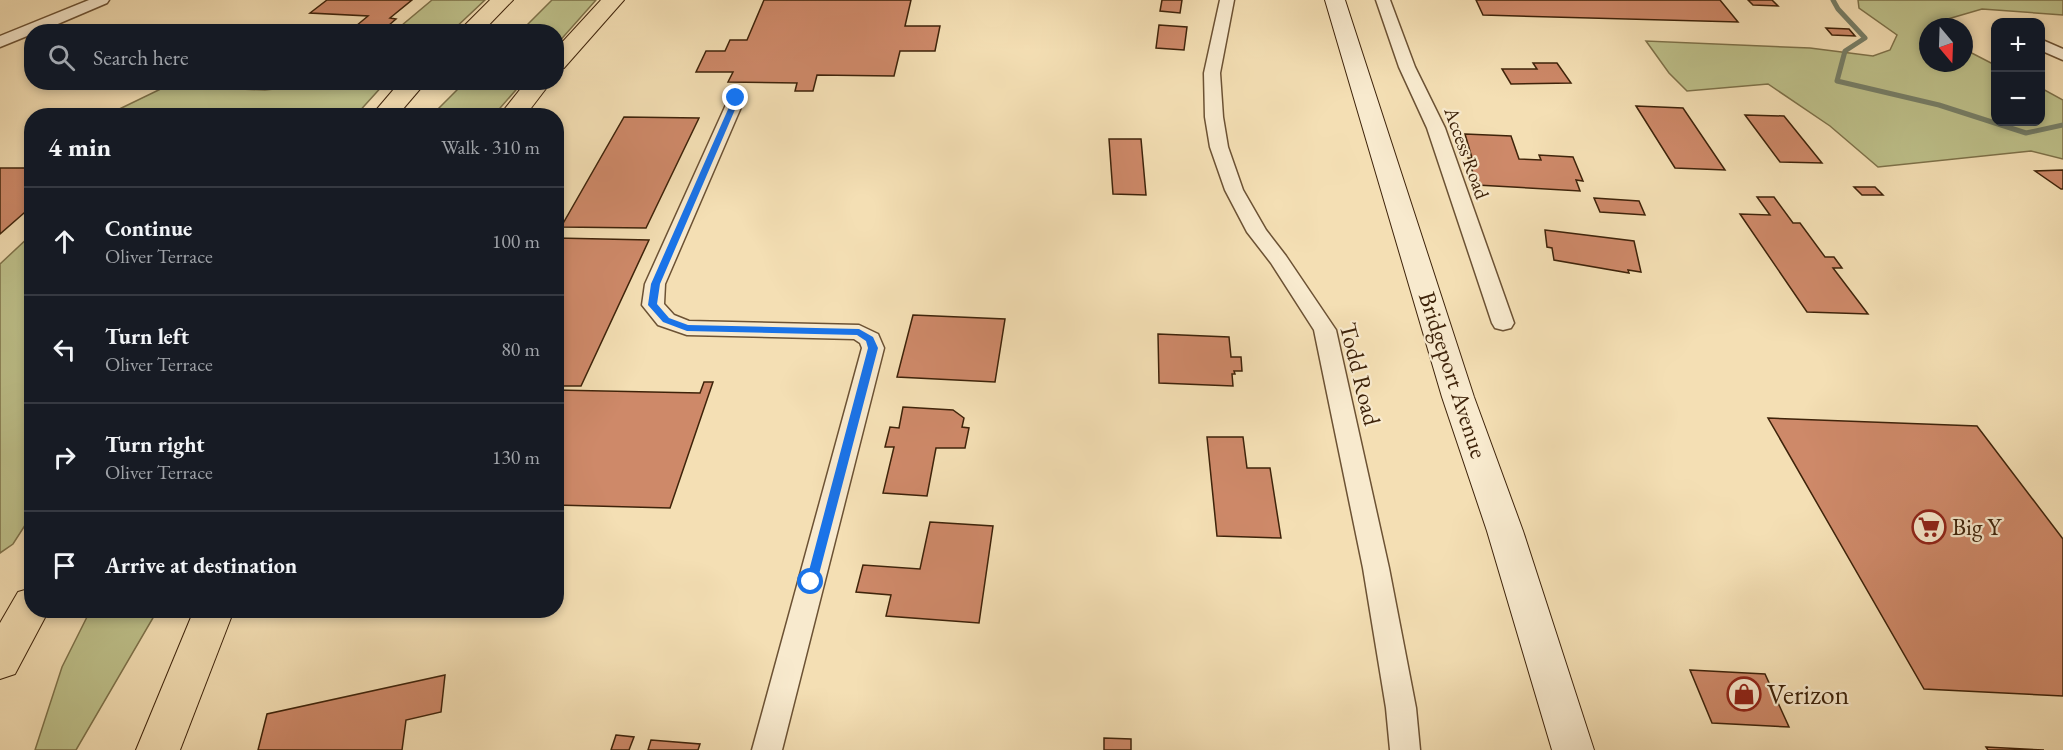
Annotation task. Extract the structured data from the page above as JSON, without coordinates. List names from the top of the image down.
{
  "streets": {
    "main road": ["Bridgeport Avenue"],
    "street": ["Access Road", "Todd Road"]
  },
  "places": {
    "supermarket": ["Big Y"],
    "shop": ["Verizon"]
  },
  "north": "bottom",
  "page": {
    "map_buttons": ["+", "−"],
    "search": "Search here",
    "heading": ["4 min", "Walk · 310 m"],
    "list": [
      ["Continue", "Oliver Terrace", "100 m"],
      ["Turn left", "Oliver Terrace", "80 m"],
      ["Turn right", "Oliver Terrace", "130 m"],
      "Arrive at destination"
    ]
  }
}
